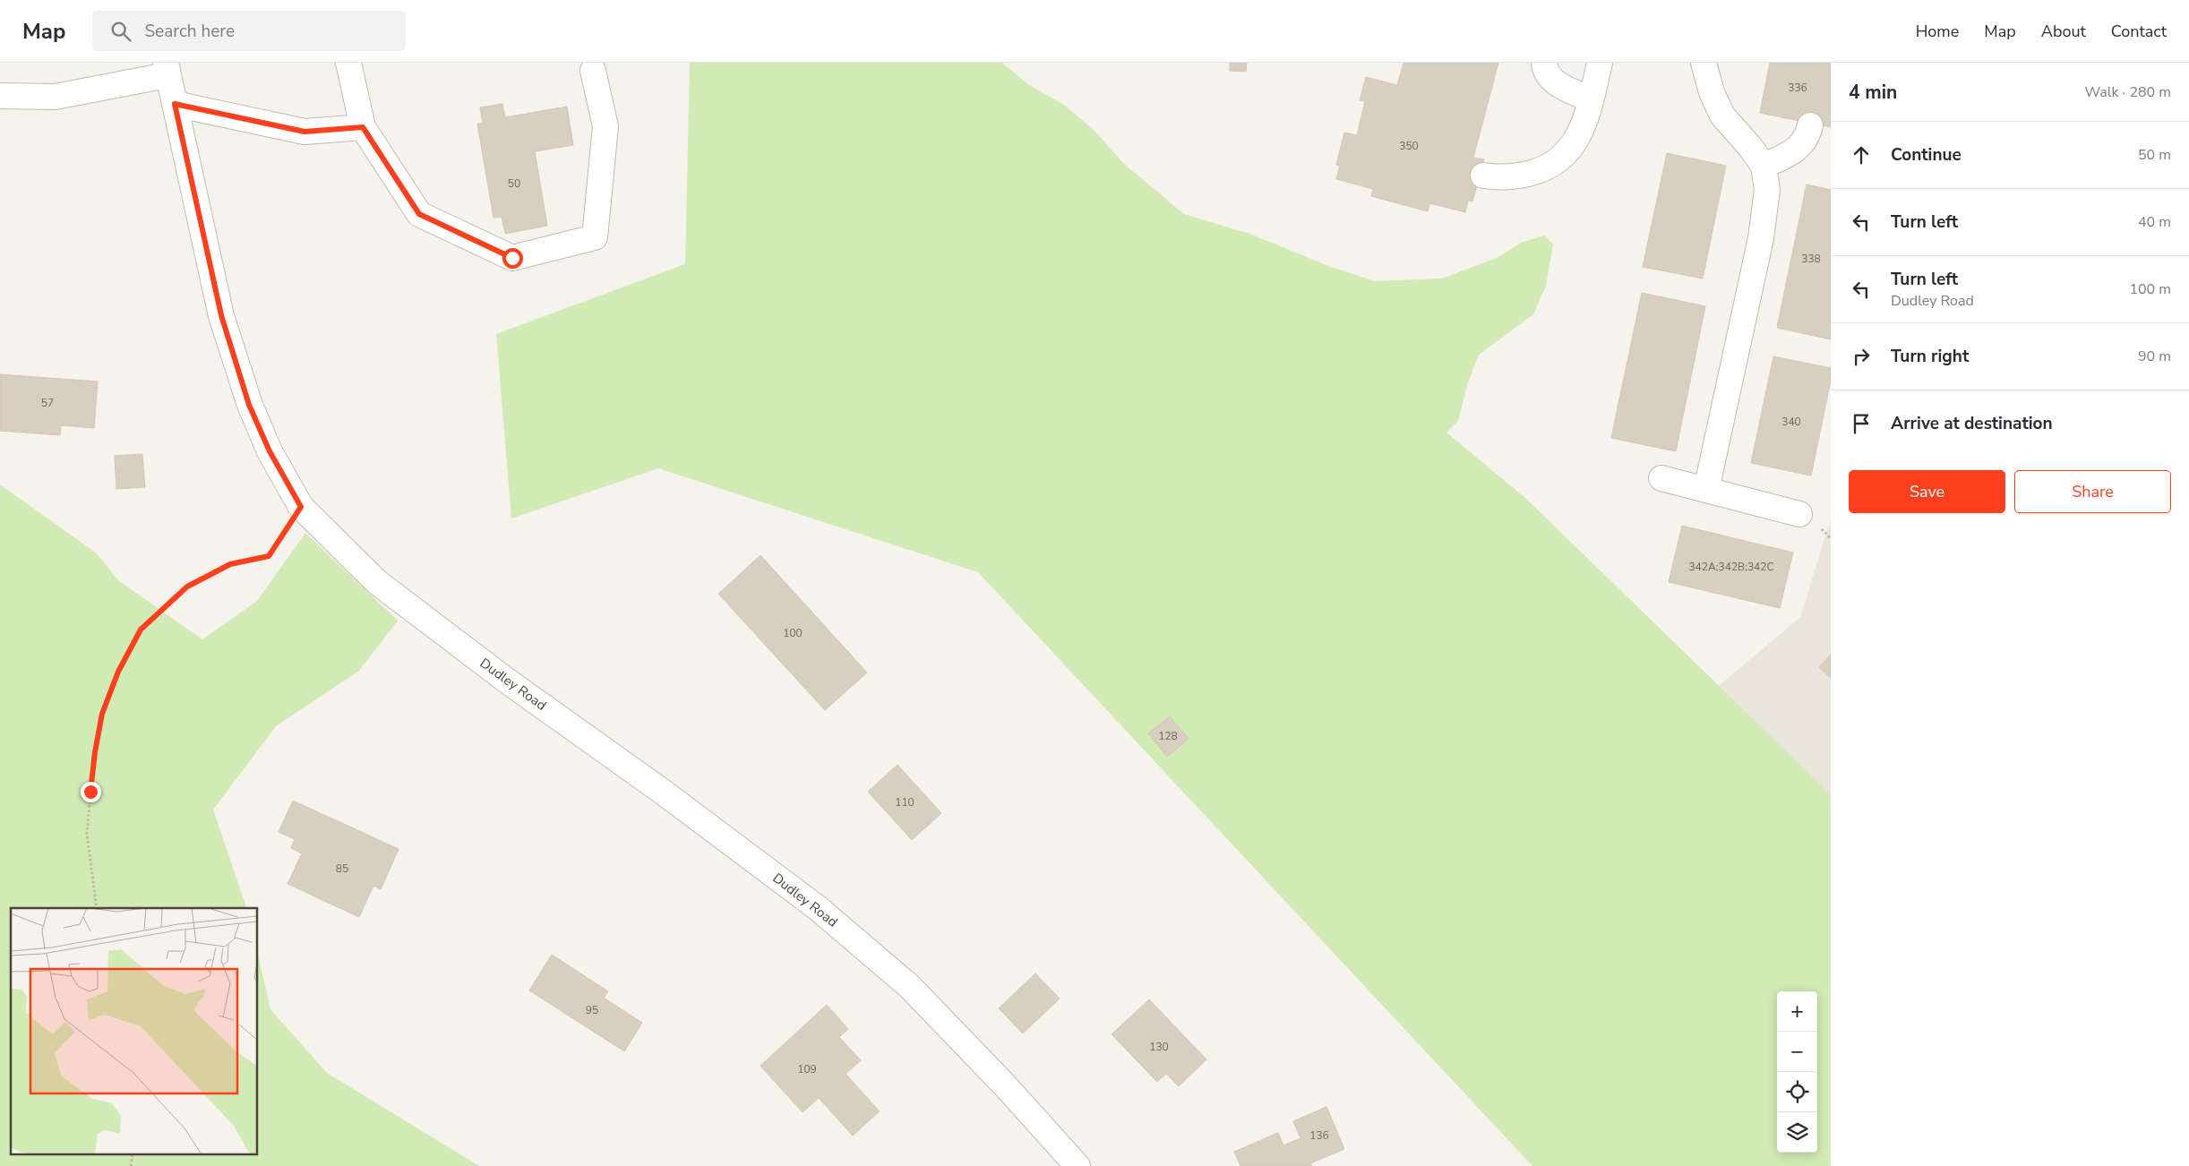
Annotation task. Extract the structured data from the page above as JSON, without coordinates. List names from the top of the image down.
{
  "streets": {
    "street": ["Dudley Road"]
  },
  "house_numbers": [
    "336",
    "350",
    "50",
    "338",
    "57",
    "340",
    "342A;342B;342C",
    "100",
    "128",
    "110",
    "85",
    "95",
    "130",
    "109",
    "136"
  ],
  "page": {
    "header": "Map",
    "search": "Search here",
    "nav": [
      "Home",
      "Map",
      "About",
      "Contact"
    ],
    "heading": ["4 min", "Walk · 280 m"],
    "list": [
      ["Continue", "50 m"],
      ["Turn left", "40 m"],
      ["Turn left", "Dudley Road", "100 m"],
      ["Turn right", "90 m"],
      "Arrive at destination"
    ],
    "buttons": ["Save", "Share"],
    "map_buttons": ["+", "−"]
  }
}
